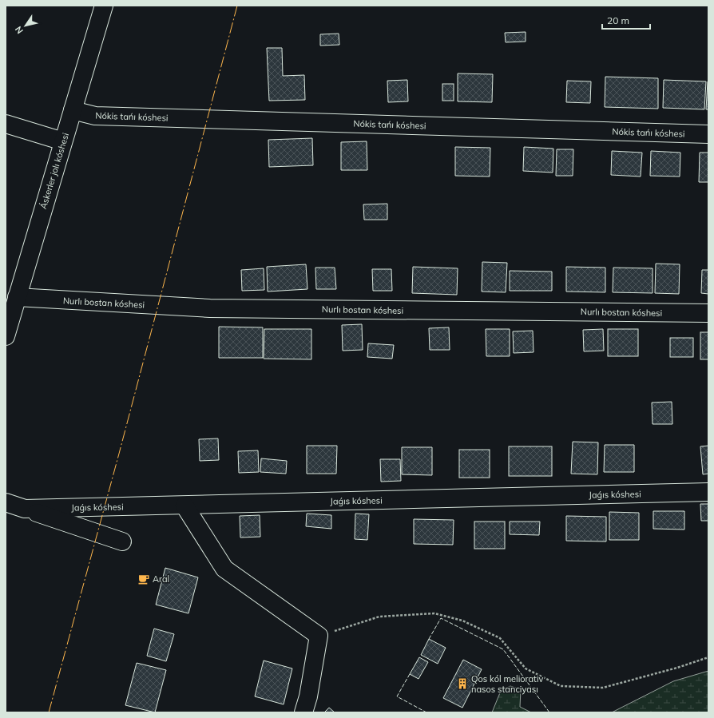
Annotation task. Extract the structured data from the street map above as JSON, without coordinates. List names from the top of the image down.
{
  "streets": {
    "street": [
      "Nókis tańı kóshesi",
      "Áskerler jolı kóshesi",
      "Nurlı bostan kóshesi",
      "Jaǵıs kóshesi"
    ]
  },
  "crossings": [
    ["Nókis tańı kóshesi", "Áskerler jolı kóshesi"],
    ["Áskerler jolı kóshesi", "Nurlı bostan kóshesi"]
  ],
  "places": {
    "cafe": ["Aral"],
    "building": ["Qos kól meliorativ nasos stanciyası"]
  },
  "scale_bar": "20 m",
  "north": "bottom left"
}
